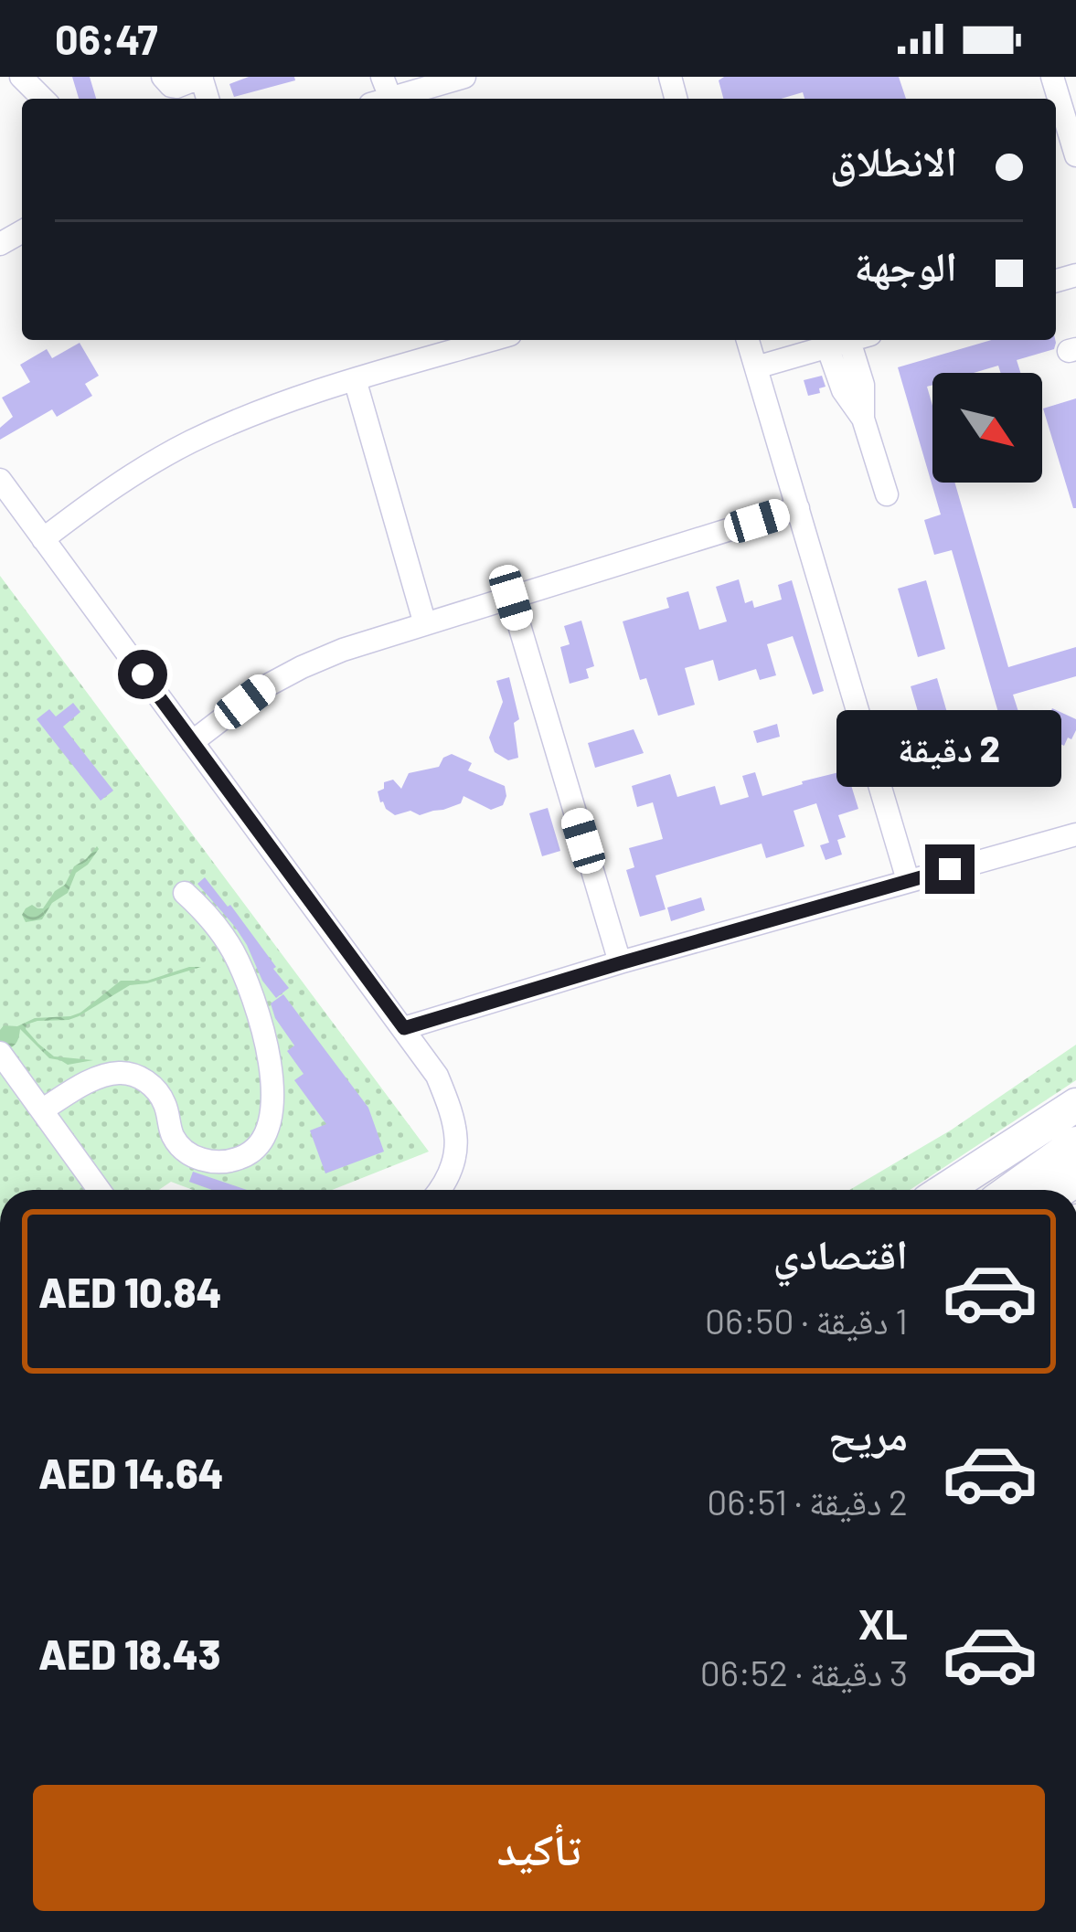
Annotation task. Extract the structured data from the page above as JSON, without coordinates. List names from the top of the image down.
{
  "north": "bottom right",
  "page": {
    "status": "06:47",
    "banner": ["الانطلاق", "الوجهة"],
    "bubble": "2 دقيقة",
    "list": [
      {
        "name": "اقتصادي",
        "note": "1 دقيقة · 06:50",
        "value": "AED 10.84"
      },
      {
        "name": "مريح",
        "note": "2 دقيقة · 06:51",
        "value": "AED 14.64"
      },
      {
        "name": "XL",
        "note": "3 دقيقة · 06:52",
        "value": "AED 18.43"
      }
    ],
    "buttons": "تأكيد"
  }
}
